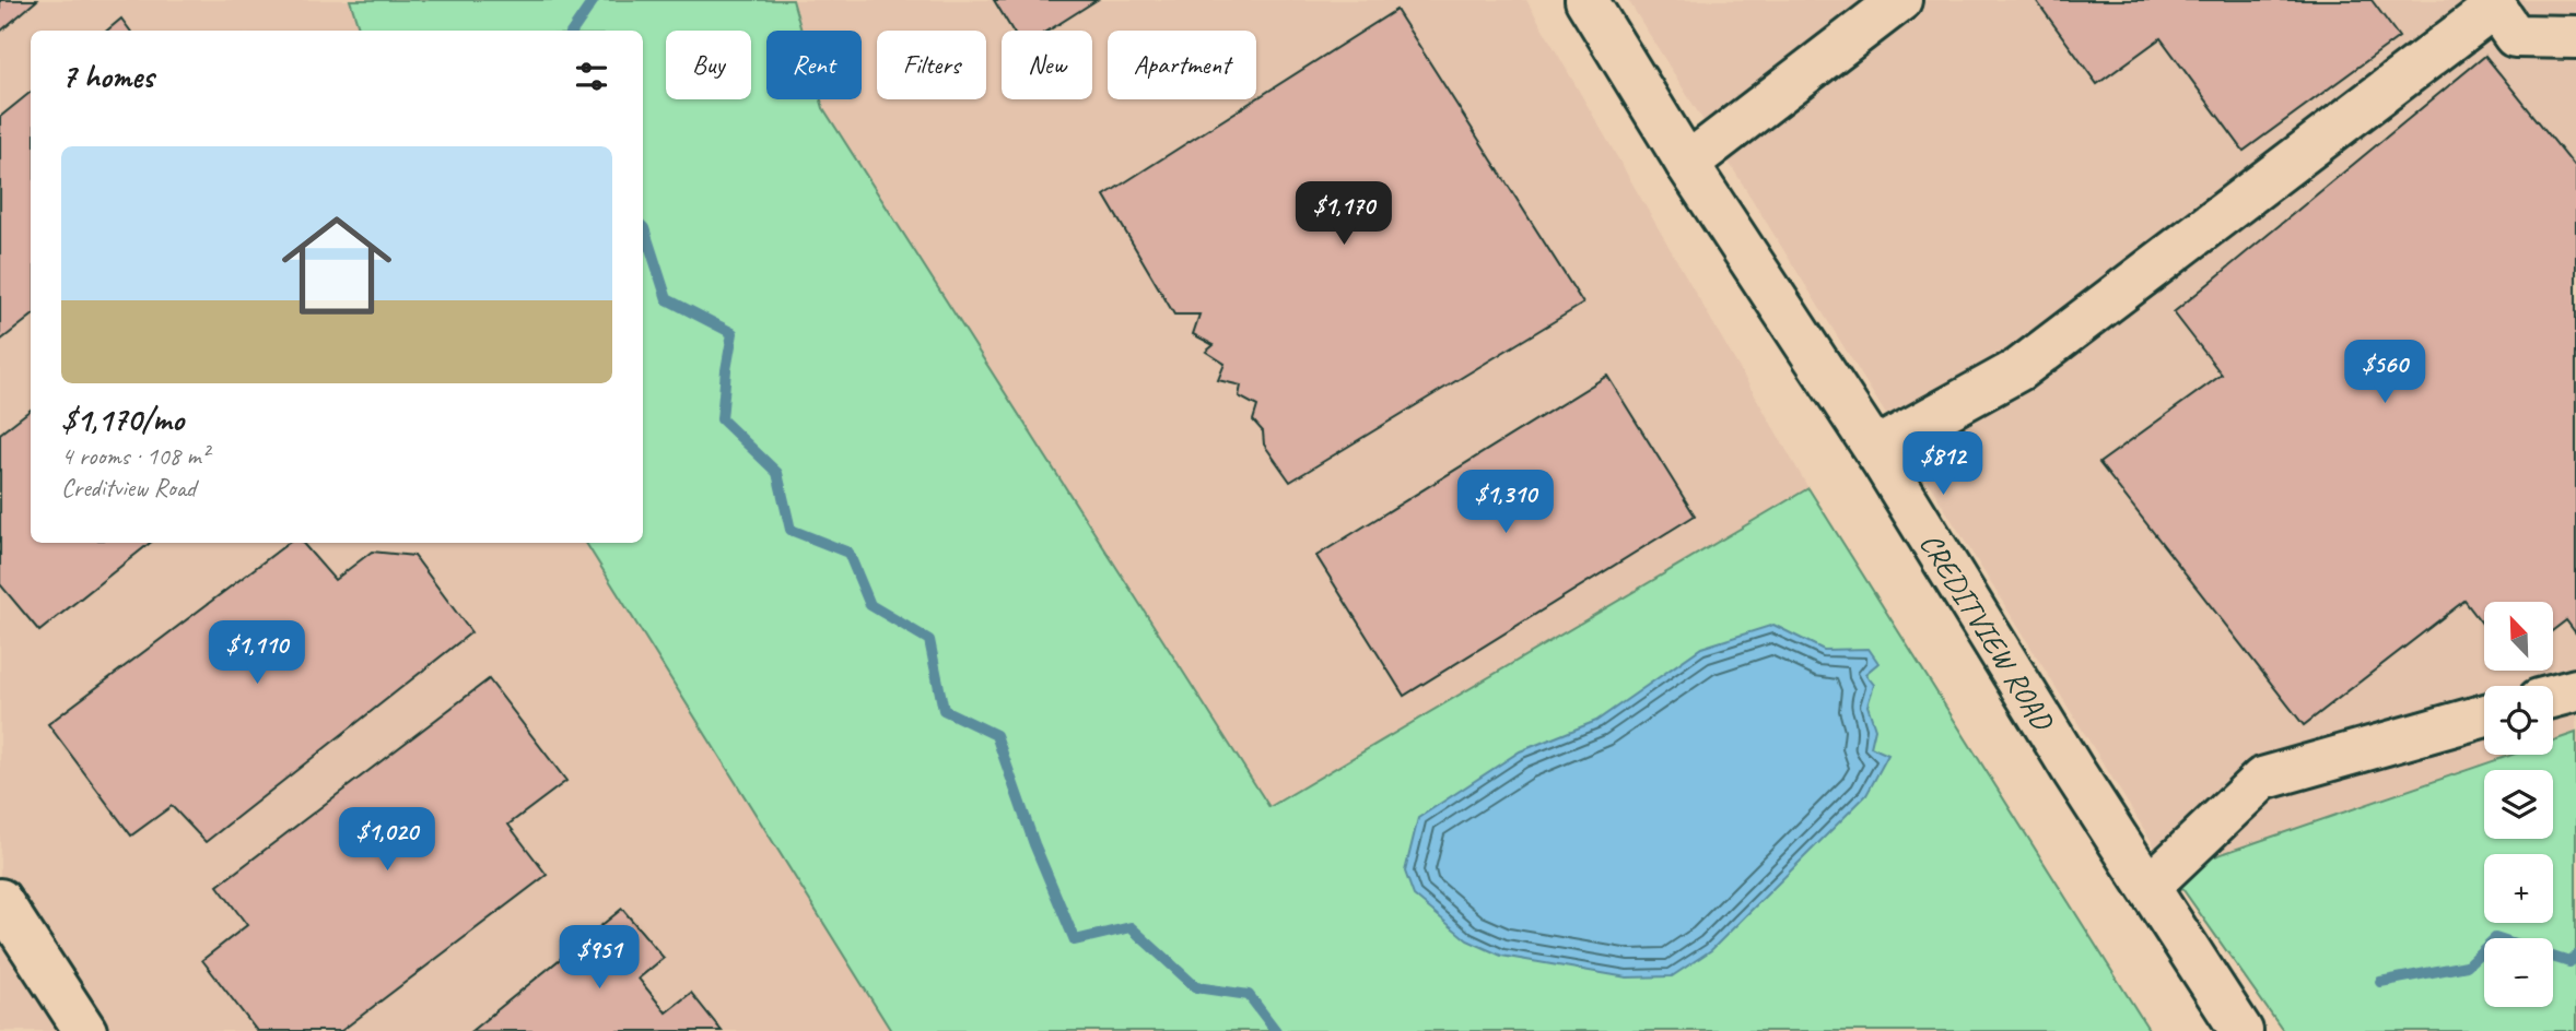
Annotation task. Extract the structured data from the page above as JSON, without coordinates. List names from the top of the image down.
{
  "streets": {
    "street": ["CREDITVIEW ROAD"]
  },
  "north": "top left",
  "page": {
    "chip": [
      "Buy",
      "Rent",
      "Filters",
      "New",
      "Apartment"
    ],
    "heading": "7 homes",
    "list": [
      {
        "name": "$1,170/mo",
        "note": "4 rooms · 108 m² · Creditview Road"
      }
    ],
    "price": [
      "$1,170",
      "$560",
      "$812",
      "$1,310",
      "$1,110",
      "$1,020",
      "$951"
    ],
    "map_buttons": ["+", "−"]
  }
}
